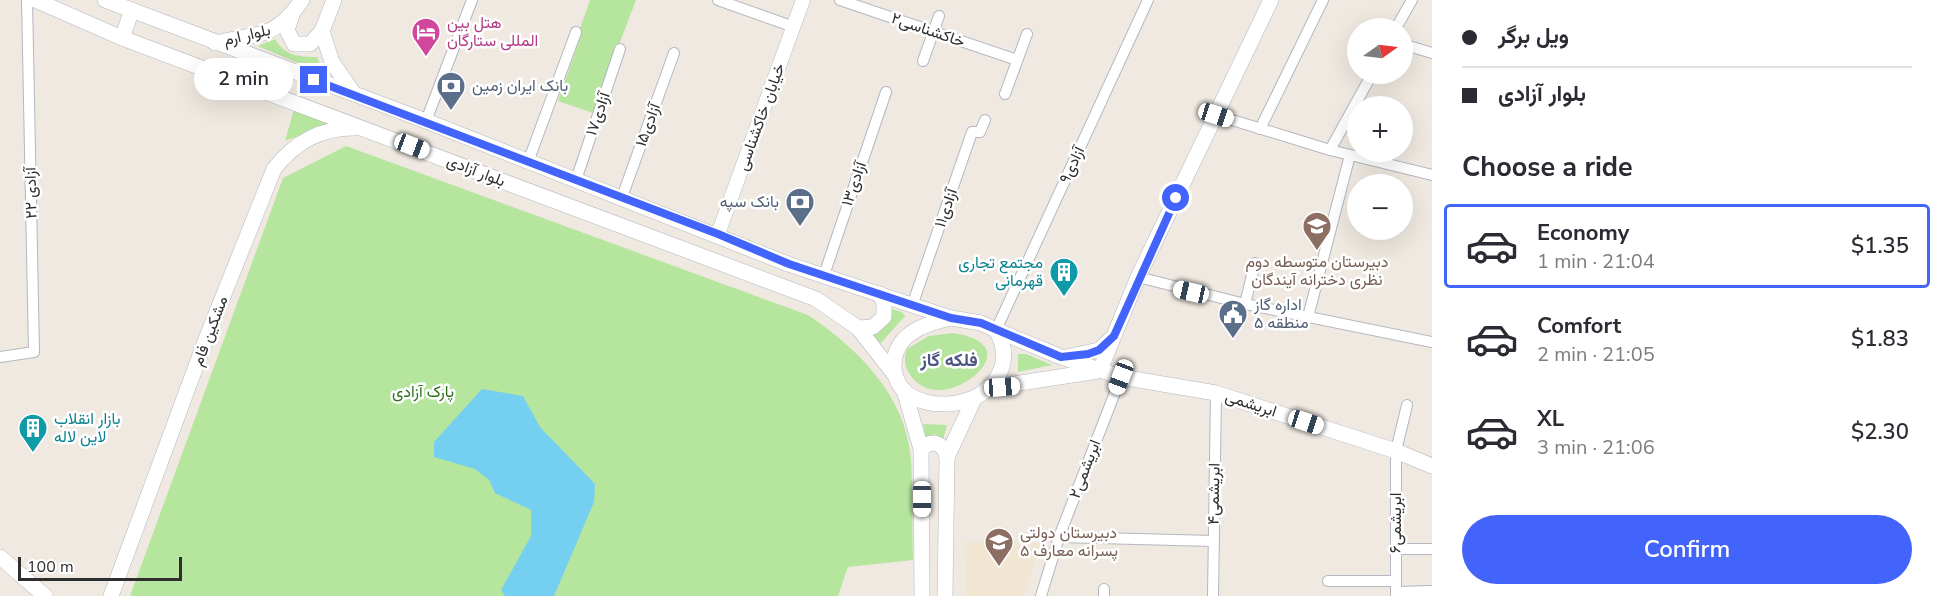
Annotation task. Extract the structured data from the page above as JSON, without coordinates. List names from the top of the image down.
{
  "streets": {
    "main road": [
      "بلوار ارم",
      "بلوار آزادی",
      "مشکین فام",
      "ابریشمی"
    ],
    "street": [
      "خاکشناسی۲",
      "آزادی۱۷",
      "خیابان خاکشناسی",
      "آزادی۱۵",
      "آزادی۹",
      "آزادی۱۳",
      "آزادی ۲۲",
      "آزادی۱۱",
      "ابریشمی۲",
      "ابریشمی۴",
      "ابریشمی۶"
    ]
  },
  "crossings": [
    ["بلوار ارم", "بلوار آزادی"],
    ["آزادی۱۷", "بلوار آزادی"],
    ["خیابان خاکشناسی", "بلوار آزادی"],
    ["آزادی۱۵", "بلوار آزادی"],
    ["آزادی۹", "بلوار آزادی"],
    ["آزادی۹", "ابریشمی"],
    ["بلوار آزادی", "آزادی۱۳"],
    ["بلوار آزادی", "آزادی۱۱"],
    ["بلوار آزادی", "مشکین فام"],
    ["بلوار آزادی", "ابریشمی"],
    ["ابریشمی", "ابریشمی۲"],
    ["ابریشمی", "ابریشمی۴"],
    ["ابریشمی", "ابریشمی۶"]
  ],
  "districts": ["فلکه گاز"],
  "parks": ["پارک آزادی"],
  "places": {
    "hotel": ["هتل بین المللی ستارگان"],
    "bank": ["بانک ایران زمین", "بانک سپه"],
    "school or university": ["دبیرستان متوسطه دوم نظری دخترانه آیندگان", "دبیرستان دولتی پسرانه معارف ۵"],
    "building": ["مجتمع تجاری قهرمانی", "بازار انقلاب لاین لاله"],
    "public building": ["اداره گاز منطقه ۵"]
  },
  "scale_bar": "100 m",
  "north": "right",
  "page": {
    "banner": ["ویل برگر", "بلوار آزادی"],
    "map_buttons": ["+", "−"],
    "bubble": "2 min",
    "heading": "Choose a ride",
    "list": [
      {
        "name": "Economy",
        "note": "1 min · 21:04",
        "value": "$1.35"
      },
      {
        "name": "Comfort",
        "note": "2 min · 21:05",
        "value": "$1.83"
      },
      {
        "name": "XL",
        "note": "3 min · 21:06",
        "value": "$2.30"
      }
    ],
    "buttons": "Confirm",
    "scale": "100 m"
  }
}
